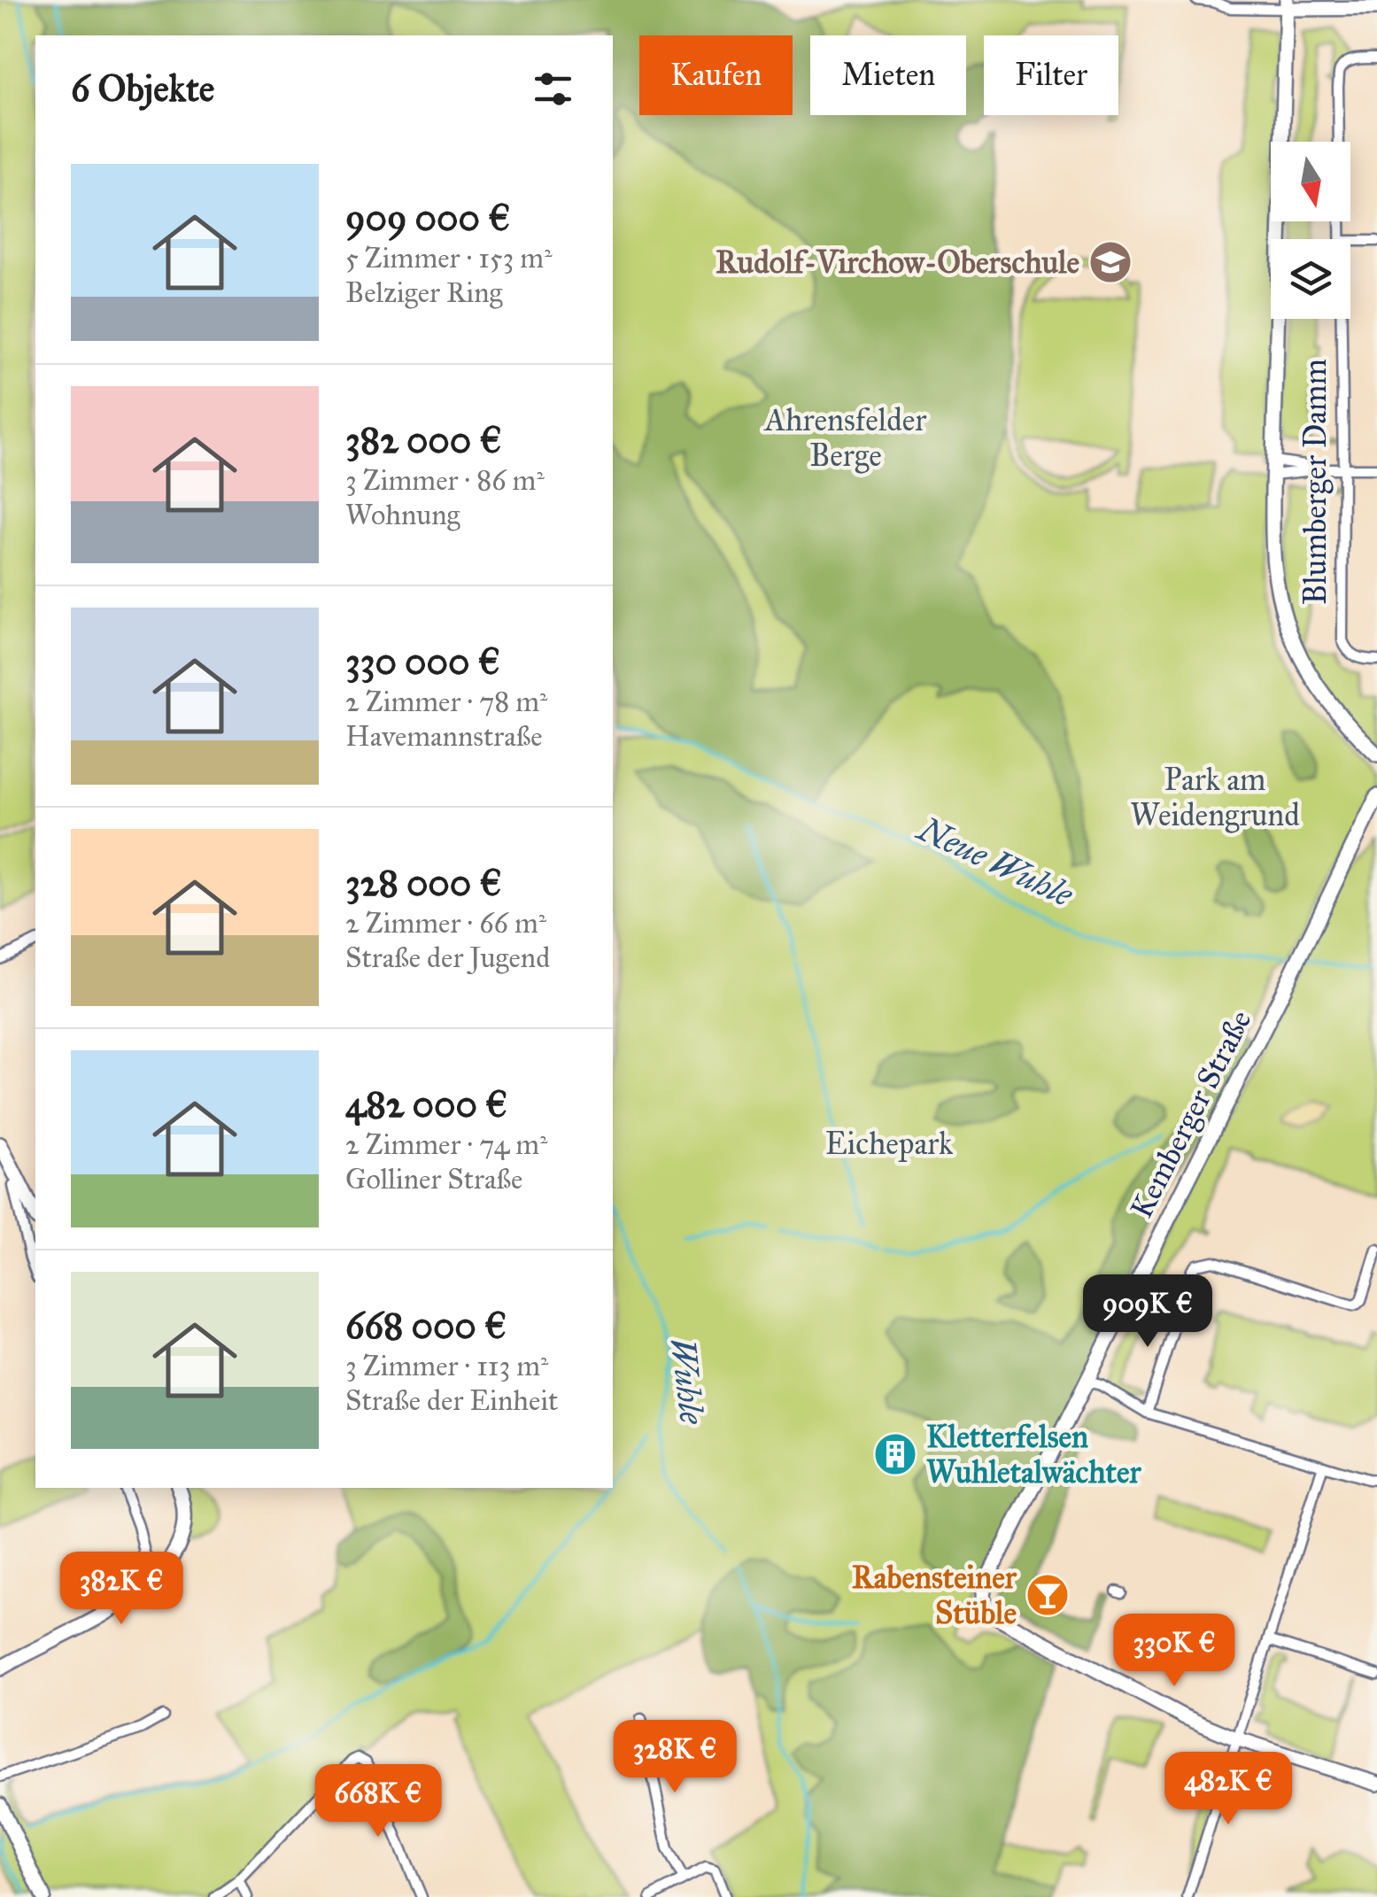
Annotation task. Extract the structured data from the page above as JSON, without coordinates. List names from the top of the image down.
{
  "streets": {
    "main road": ["Blumberger Damm", "Kemberger Straße"]
  },
  "water": ["Neue Wuhle", "Wuhle"],
  "parks": ["Ahrensfelder Berge", "Park am Weidengrund", "Eichepark"],
  "places": {
    "school or university": ["Rudolf-Virchow-Oberschule"],
    "building": ["Kletterfelsen Wuhletalwächter"],
    "bar": ["Rabensteiner Stüble"]
  },
  "north": "bottom",
  "page": {
    "chip": ["Kaufen", "Mieten", "Filter"],
    "heading": "6 Objekte",
    "list": [
      {
        "name": "909 000 €",
        "note": "5 Zimmer · 153 m² · Belziger Ring"
      },
      {
        "name": "382 000 €",
        "note": "3 Zimmer · 86 m² · Wohnung"
      },
      {
        "name": "330 000 €",
        "note": "2 Zimmer · 78 m² · Havemannstraße"
      },
      {
        "name": "328 000 €",
        "note": "2 Zimmer · 66 m² · Straße der Jugend"
      },
      {
        "name": "482 000 €",
        "note": "2 Zimmer · 74 m² · Golliner Straße"
      },
      {
        "name": "668 000 €",
        "note": "3 Zimmer · 113 m² · Straße der Einheit"
      }
    ],
    "price": [
      "909K €",
      "382K €",
      "330K €",
      "328K €",
      "482K €",
      "668K €"
    ]
  }
}
